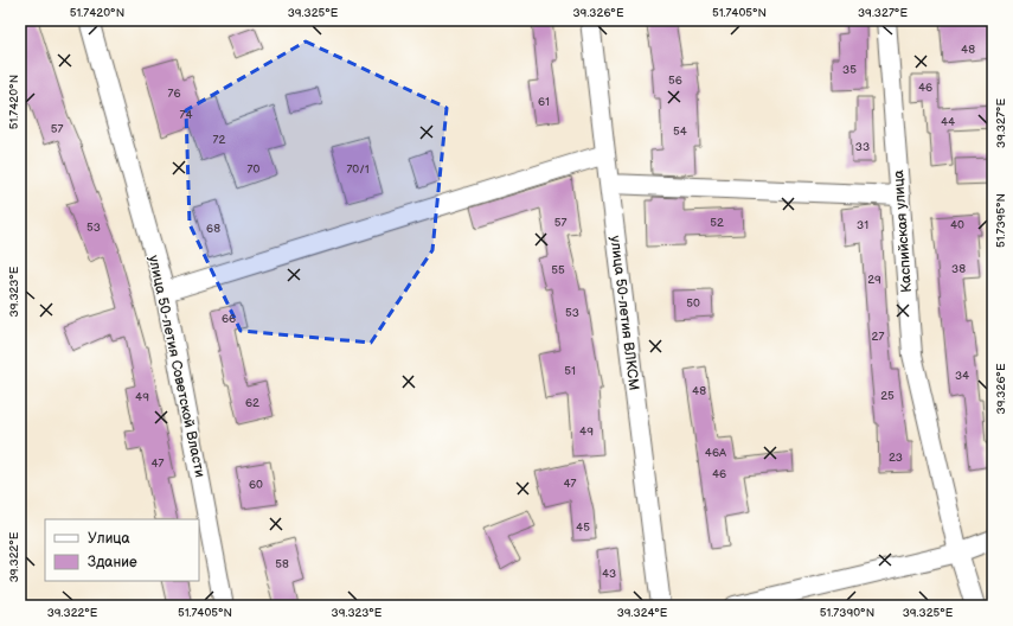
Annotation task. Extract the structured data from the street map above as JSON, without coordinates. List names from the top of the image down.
{
  "streets": {
    "street": ["Каспийская улица", "улица 50-летия ВЛКСМ", "улица 50-летия Советской Власти"]
  },
  "house_numbers": [
    "48",
    "35",
    "56",
    "46",
    "76",
    "61",
    "74",
    "44",
    "57",
    "54",
    "72",
    "33",
    "70",
    "70/1",
    "57",
    "52",
    "31",
    "40",
    "53",
    "68",
    "38",
    "55",
    "29",
    "50",
    "53",
    "66",
    "27",
    "51",
    "34",
    "48",
    "25",
    "49",
    "62",
    "49",
    "46А",
    "23",
    "47",
    "46",
    "47",
    "60",
    "45",
    "58",
    "43"
  ],
  "legend": ["Улица", "Здание"],
  "coordinates": [
    "51.7420°N",
    "39.325°E",
    "39.326°E",
    "51.7405°N",
    "39.327°E",
    "51.7395°N",
    "39.323°E",
    "39.322°E",
    "39.324°E",
    "51.7390°N"
  ]
}
